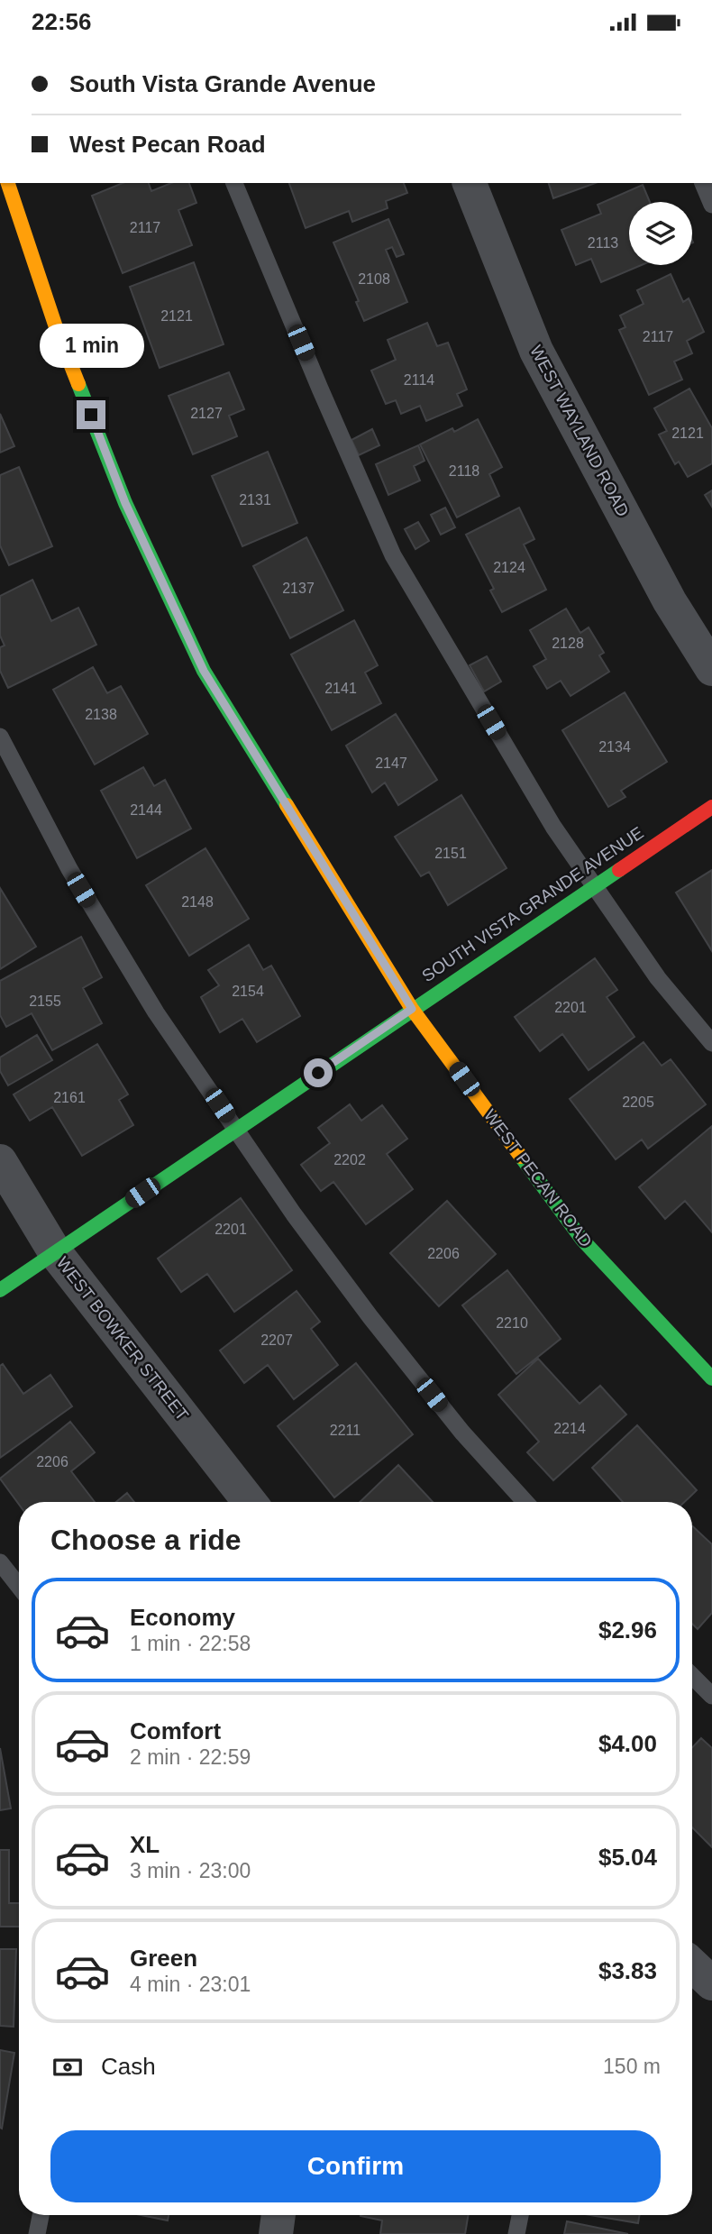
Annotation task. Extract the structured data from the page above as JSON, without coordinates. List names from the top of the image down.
{
  "streets": {
    "street": [
      "WEST WAYLAND ROAD",
      "SOUTH VISTA GRANDE AVENUE",
      "WEST PECAN ROAD",
      "WEST BOWKER STREET"
    ]
  },
  "crossings": [
    ["SOUTH VISTA GRANDE AVENUE", "WEST PECAN ROAD"],
    ["SOUTH VISTA GRANDE AVENUE", "WEST BOWKER STREET"]
  ],
  "house_numbers": [
    "2117",
    "2113",
    "2108",
    "2121",
    "2117",
    "2114",
    "2127",
    "2121",
    "2118",
    "2131",
    "2124",
    "2137",
    "2128",
    "2141",
    "2138",
    "2134",
    "2147",
    "2144",
    "2151",
    "2148",
    "2154",
    "2155",
    "2201",
    "2161",
    "2205",
    "2202",
    "2201",
    "2206",
    "2210",
    "2207",
    "2214",
    "2211",
    "2206"
  ],
  "page": {
    "status": "22:56",
    "banner": ["South Vista Grande Avenue", "West Pecan Road"],
    "bubble": "1 min",
    "heading": "Choose a ride",
    "list": [
      {
        "name": "Economy",
        "note": "1 min · 22:58",
        "value": "$2.96"
      },
      {
        "name": "Comfort",
        "note": "2 min · 22:59",
        "value": "$4.00"
      },
      {
        "name": "XL",
        "note": "3 min · 23:00",
        "value": "$5.04"
      },
      {
        "name": "Green",
        "note": "4 min · 23:01",
        "value": "$3.83"
      }
    ],
    "pay": ["Cash", "150 m"],
    "buttons": "Confirm"
  }
}
